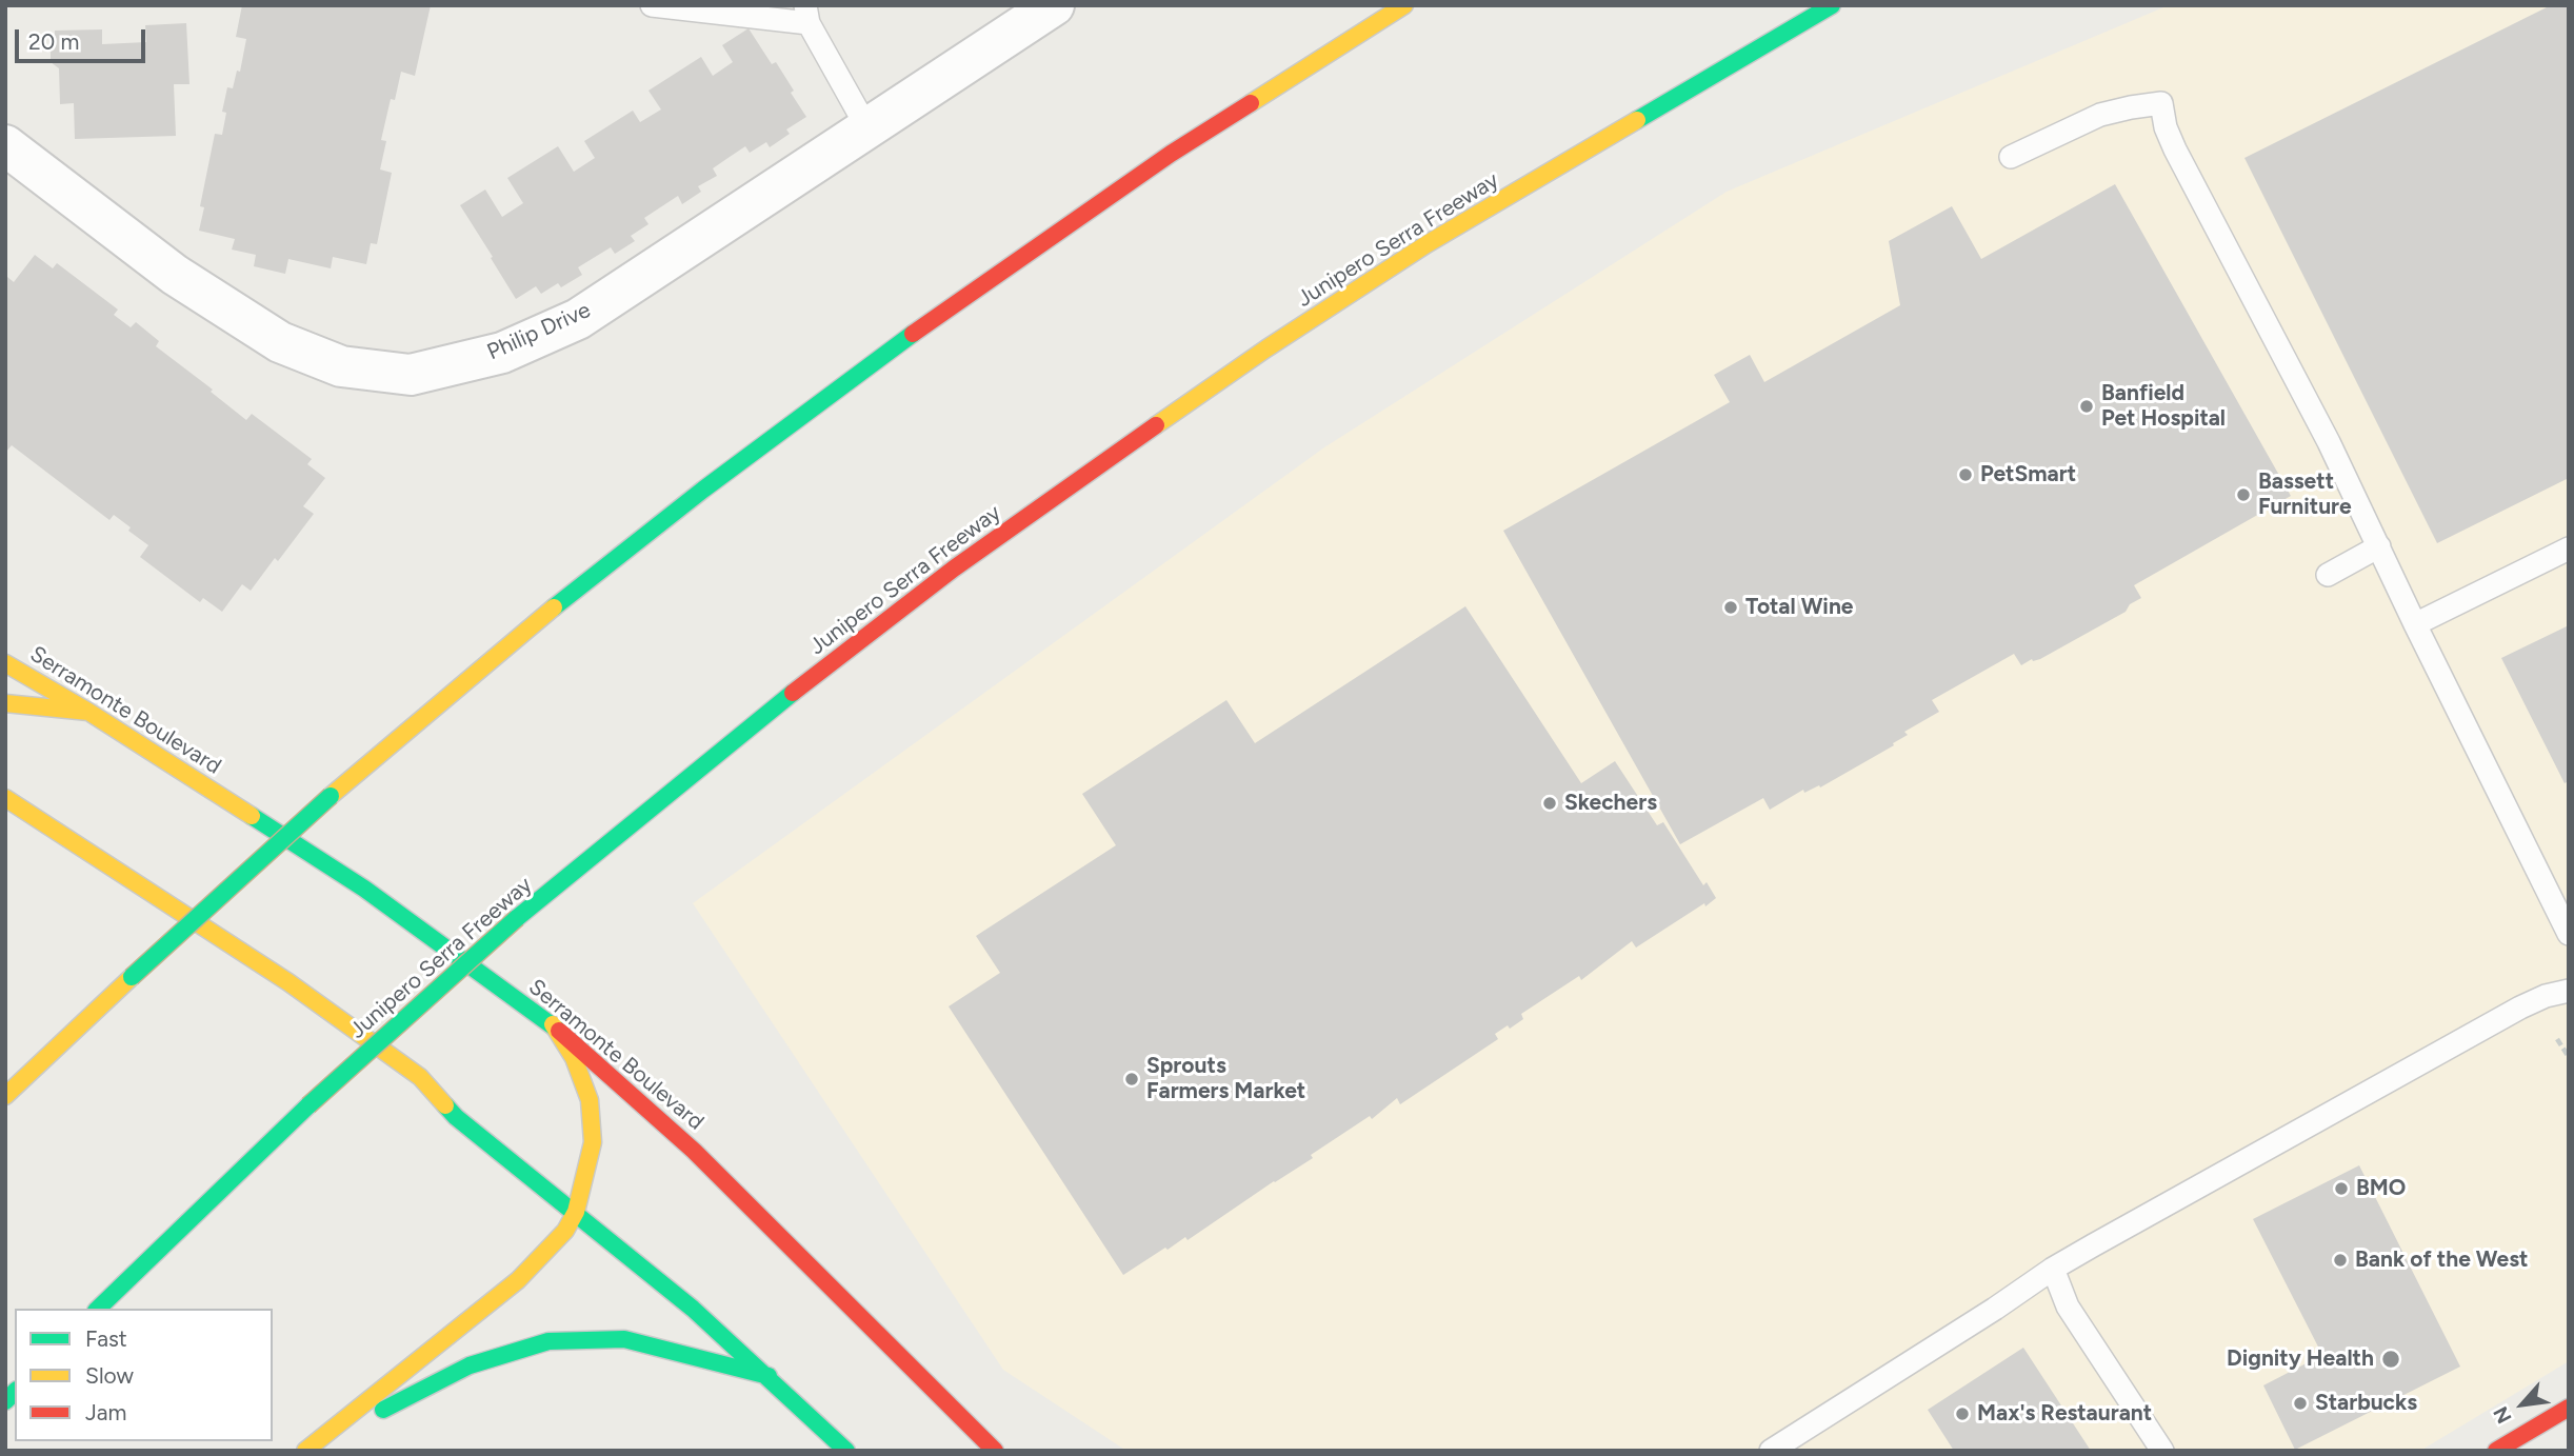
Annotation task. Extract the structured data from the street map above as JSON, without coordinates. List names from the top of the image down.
{
  "streets": {
    "main road": ["Junipero Serra Freeway", "Serramonte Boulevard"],
    "street": ["Philip Drive"]
  },
  "places": [
    "Banfield Pet Hospital",
    "PetSmart",
    "Bassett Furniture",
    "Total Wine",
    "Skechers",
    "Sprouts Farmers Market",
    "BMO",
    "Bank of the West",
    "Dignity Health",
    "Starbucks",
    "Max's Restaurant"
  ],
  "legend": ["Fast", "Slow", "Jam"],
  "scale_bar": "20 m",
  "north": "bottom left"
}
